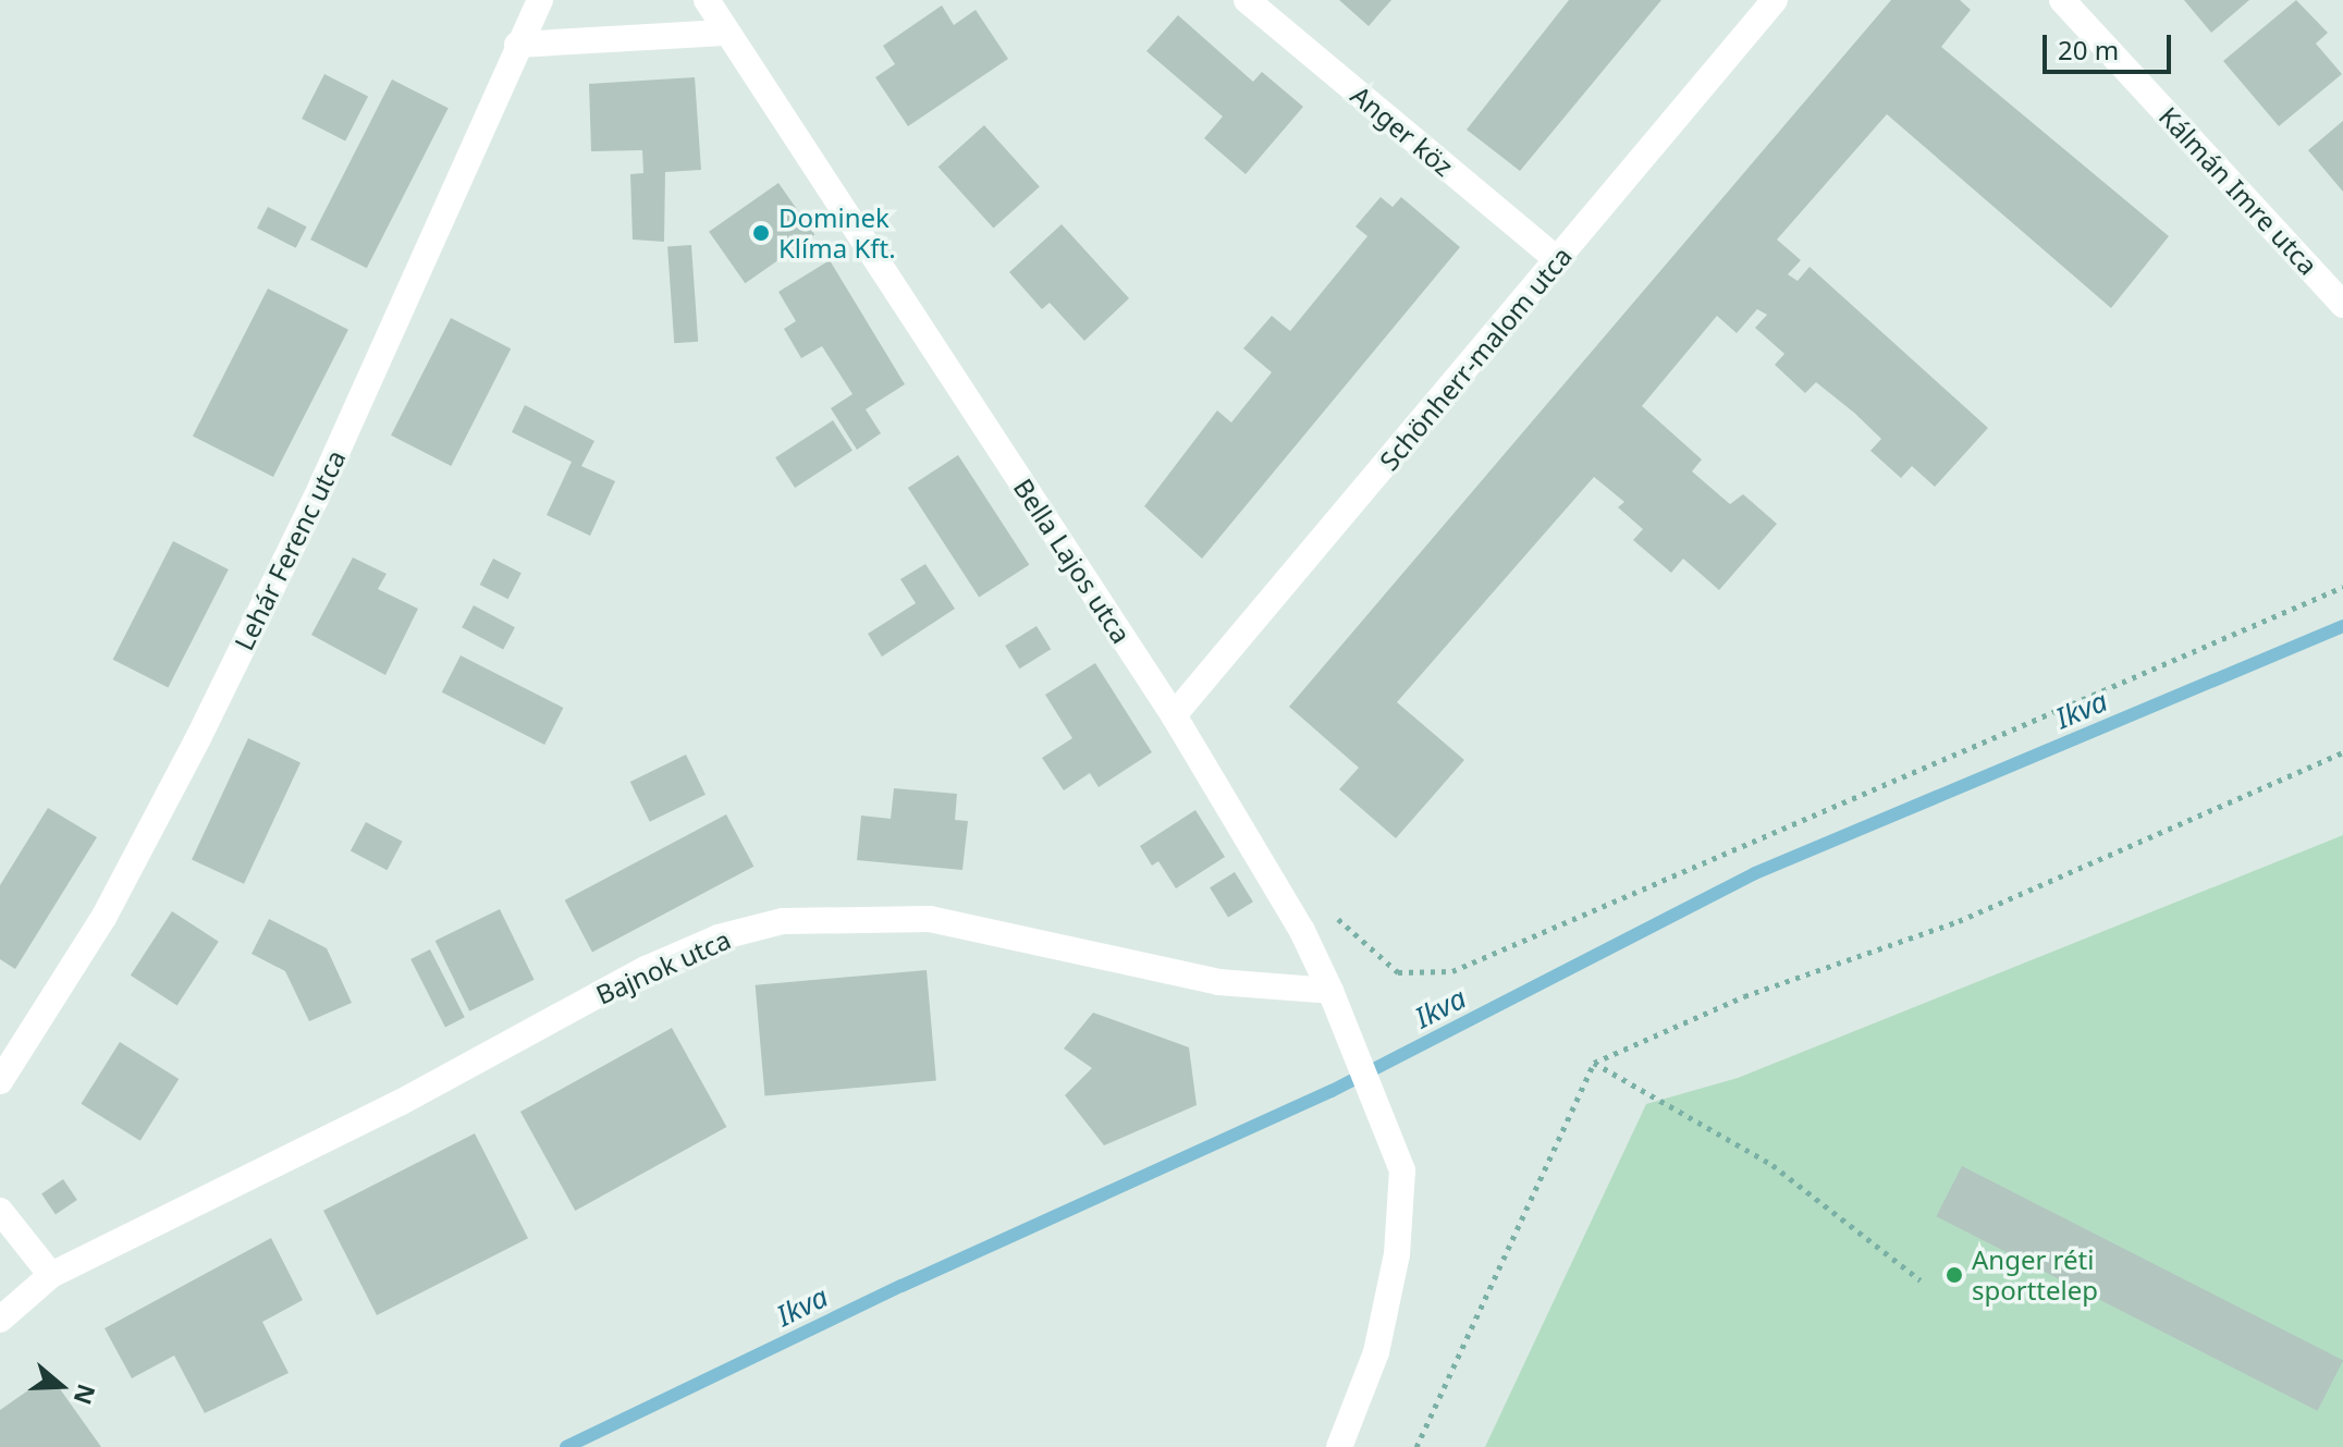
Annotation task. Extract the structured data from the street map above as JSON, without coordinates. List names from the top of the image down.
{
  "streets": {
    "street": [
      "Anger köz",
      "Kálmán Imre utca",
      "Schönherr-malom utca",
      "Lehár Ferenc utca",
      "Bella Lajos utca",
      "Bajnok utca"
    ]
  },
  "crossings": [
    ["Anger köz", "Schönherr-malom utca"],
    ["Schönherr-malom utca", "Bella Lajos utca"],
    ["Bella Lajos utca", "Bajnok utca"]
  ],
  "water": ["Ikva"],
  "places": ["Dominek Klíma Kft.", "Anger réti sporttelep"],
  "scale_bar": "20 m",
  "north": "right"
}
